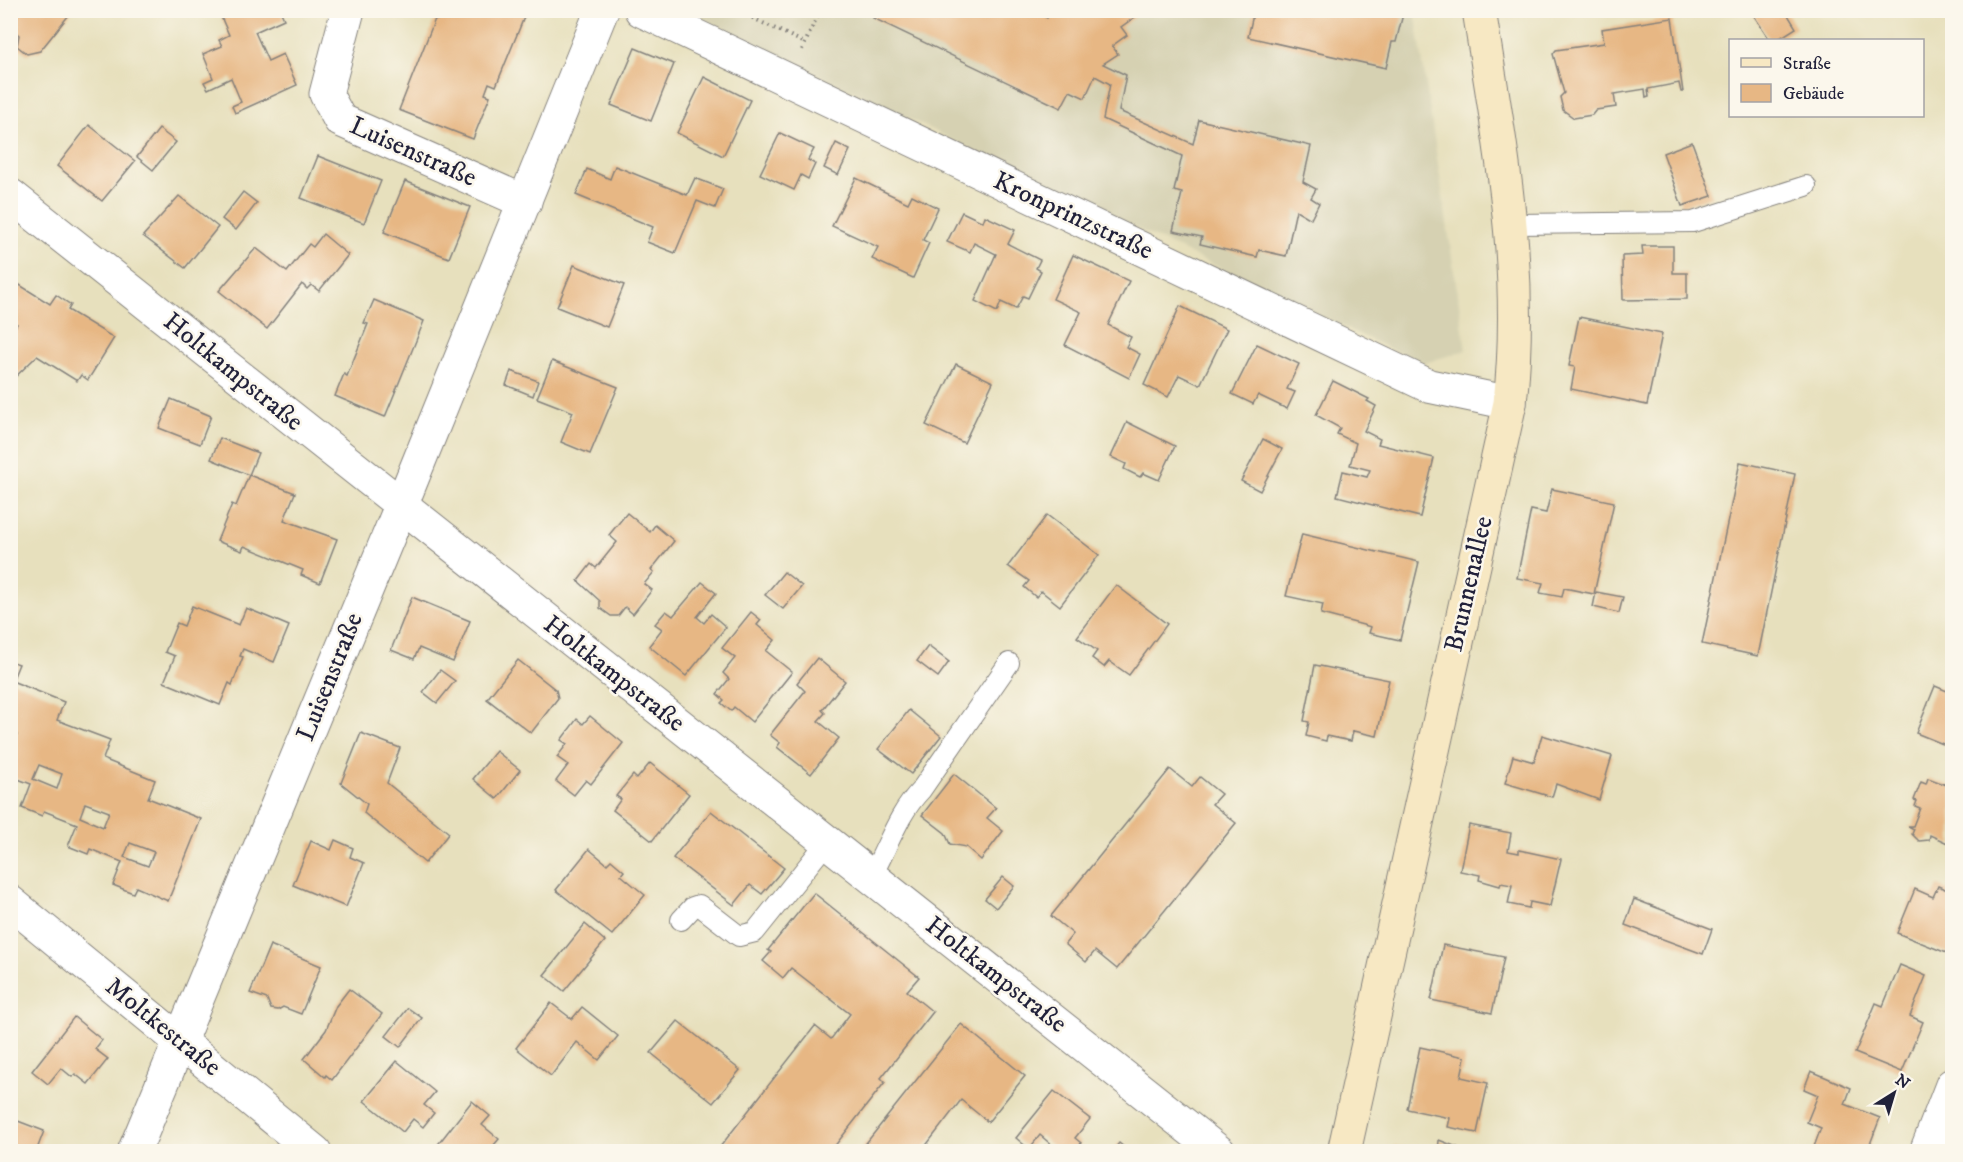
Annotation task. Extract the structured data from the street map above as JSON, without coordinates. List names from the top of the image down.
{
  "streets": {
    "street": [
      "Luisenstraße",
      "Kronprinzstraße",
      "Holtkampstraße",
      "Brunnenallee",
      "Moltkestraße"
    ]
  },
  "crossings": [
    ["Luisenstraße", "Holtkampstraße"],
    ["Luisenstraße", "Moltkestraße"],
    ["Kronprinzstraße", "Brunnenallee"]
  ],
  "legend": ["Straße", "Gebäude"],
  "north": "top right"
}
